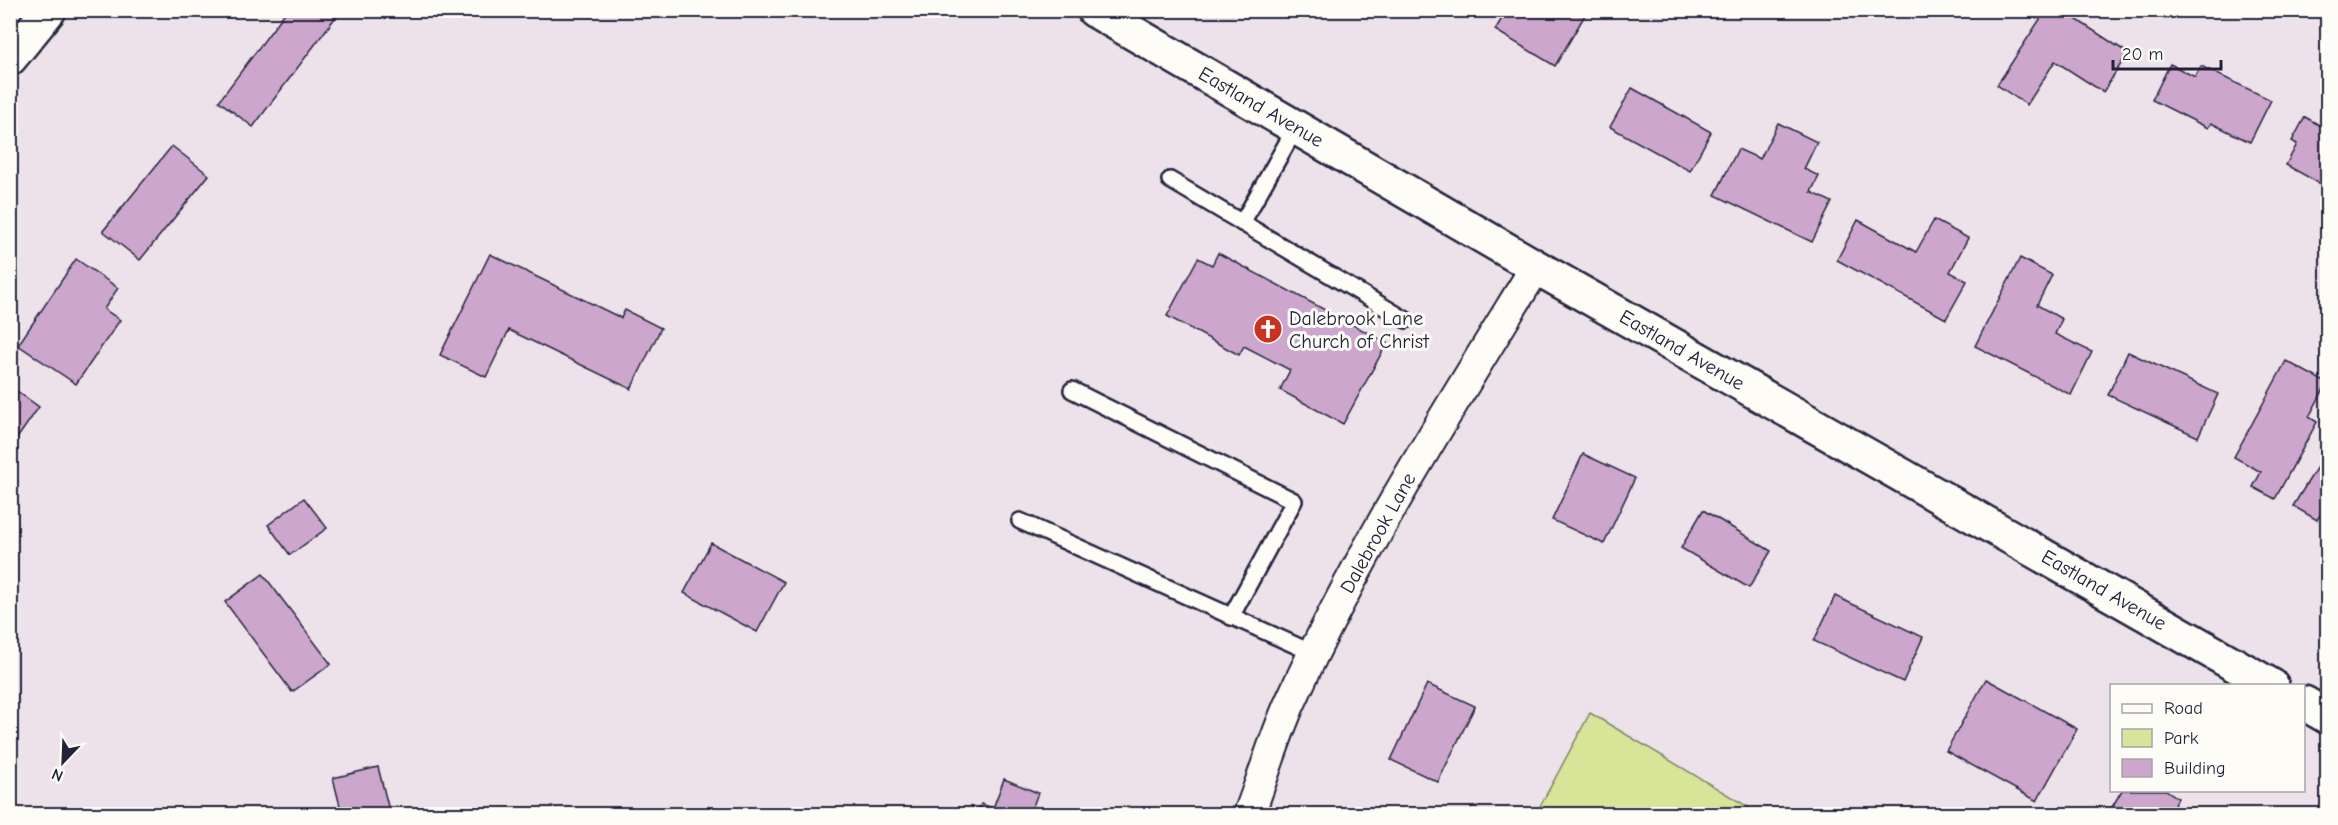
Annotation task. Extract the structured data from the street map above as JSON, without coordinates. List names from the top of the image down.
{
  "streets": {
    "street": ["Eastland Avenue", "Dalebrook Lane"]
  },
  "crossings": [
    ["Eastland Avenue", "Dalebrook Lane"]
  ],
  "places": {
    "church": ["Dalebrook Lane Church of Christ"]
  },
  "legend": ["Road", "Park", "Building"],
  "scale_bar": "20 m",
  "north": "bottom left"
}
